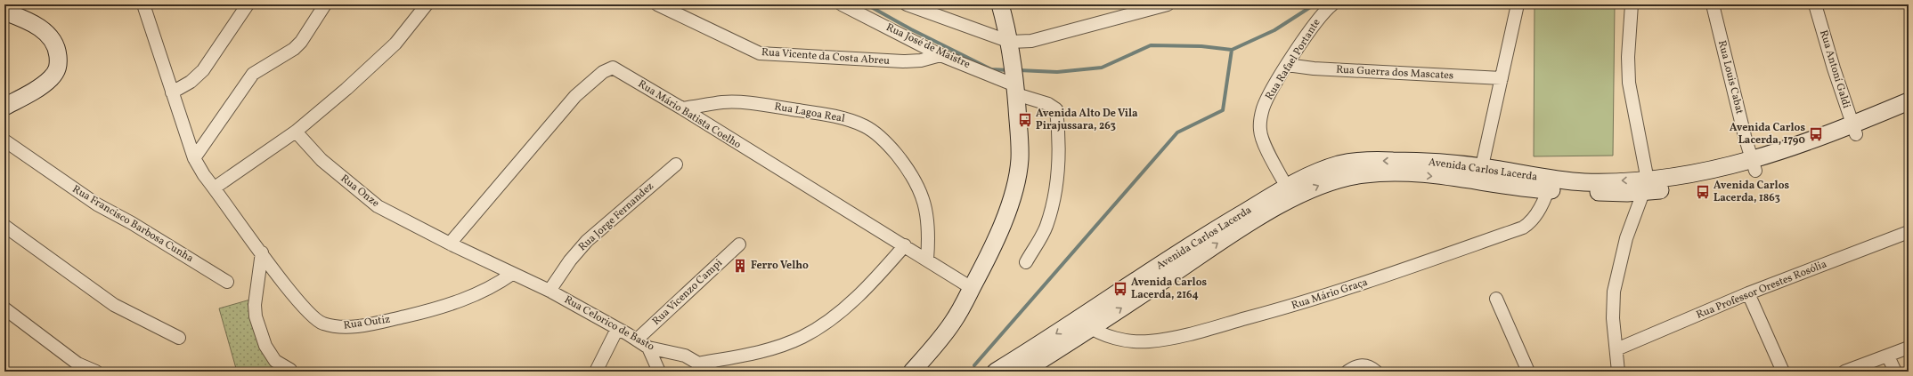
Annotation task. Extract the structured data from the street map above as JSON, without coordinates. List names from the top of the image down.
{
  "streets": {
    "main road": ["Avenida Carlos Lacerda"],
    "street": [
      "Rua José de Maistre",
      "Rua Vicente da Costa Abreu",
      "Rua Rafael Portante",
      "Rua Antoní Galdi",
      "Rua Guerra dos Mascates",
      "Rua Louis Cabat",
      "Rua Lagoa Real",
      "Rua Mário Batista Coelho",
      "Rua Onze",
      "Rua Jorge Fernandez",
      "Rua Francisco Barbosa Cunha",
      "Rua Professor Orestes Rosólia",
      "Rua Vicenzo Campi",
      "Rua Mário Graça",
      "Rua Outiz",
      "Rua Celorico de Basto"
    ]
  },
  "crossings": [
    ["Rua José de Maistre", "Rua Vicente da Costa Abreu"],
    ["Rua Rafael Portante", "Rua Guerra dos Mascates"],
    ["Rua Rafael Portante", "Avenida Carlos Lacerda"],
    ["Rua Antoní Galdi", "Avenida Carlos Lacerda"],
    ["Rua Louis Cabat", "Avenida Carlos Lacerda"],
    ["Rua Lagoa Real", "Rua Mário Batista Coelho"],
    ["Rua Mário Batista Coelho", "Rua Onze"],
    ["Rua Mário Batista Coelho", "Rua Celorico de Basto"],
    ["Avenida Carlos Lacerda", "Rua Mário Graça"],
    ["Rua Onze", "Rua Celorico de Basto"],
    ["Rua Jorge Fernandez", "Rua Celorico de Basto"],
    ["Rua Vicenzo Campi", "Rua Celorico de Basto"],
    ["Rua Outiz", "Rua Celorico de Basto"]
  ],
  "places": {
    "bus stop": [
      "Avenida Alto De Vila Pirajussara, 263",
      "Avenida Carlos Lacerda, 1790",
      "Avenida Carlos Lacerda, 1863",
      "Avenida Carlos Lacerda, 2164"
    ],
    "building": ["Ferro Velho"]
  }
}
